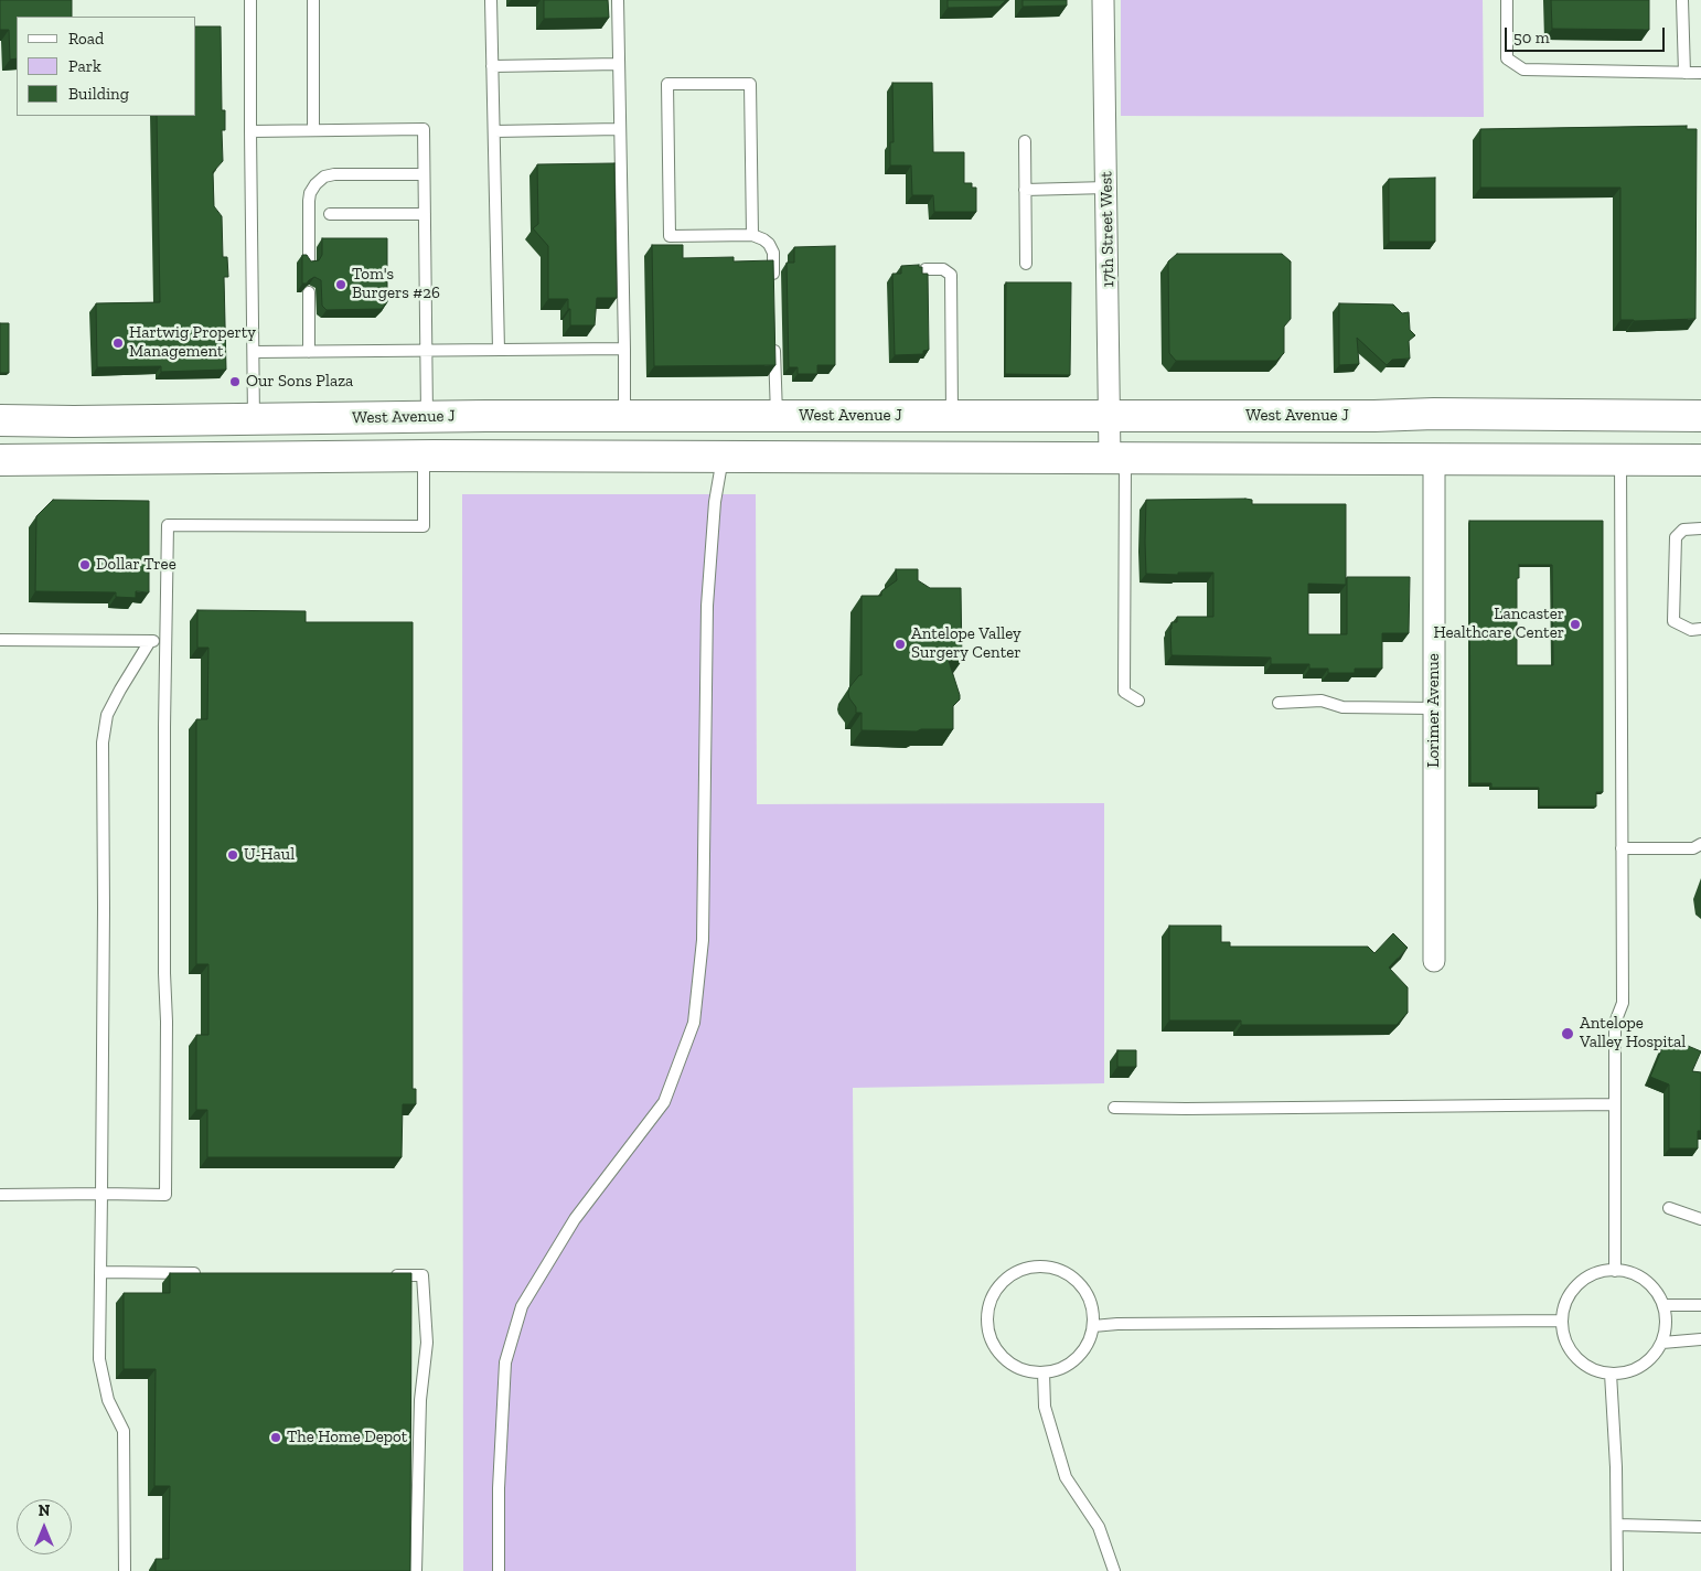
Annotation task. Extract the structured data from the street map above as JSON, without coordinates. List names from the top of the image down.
{
  "streets": {
    "main road": ["West Avenue J"],
    "street": ["17th Street West", "Lorimer Avenue"]
  },
  "crossings": [
    ["17th Street West", "West Avenue J"]
  ],
  "places": [
    "Tom's Burgers #26",
    "Hartwig Property Management",
    "Our Sons Plaza",
    "Dollar Tree",
    "Lancaster Healthcare Center",
    "Antelope Valley Surgery Center",
    "U-Haul",
    "Antelope Valley Hospital",
    "The Home Depot"
  ],
  "legend": ["Road", "Park", "Building"],
  "scale_bar": "50 m",
  "north": "top"
}
